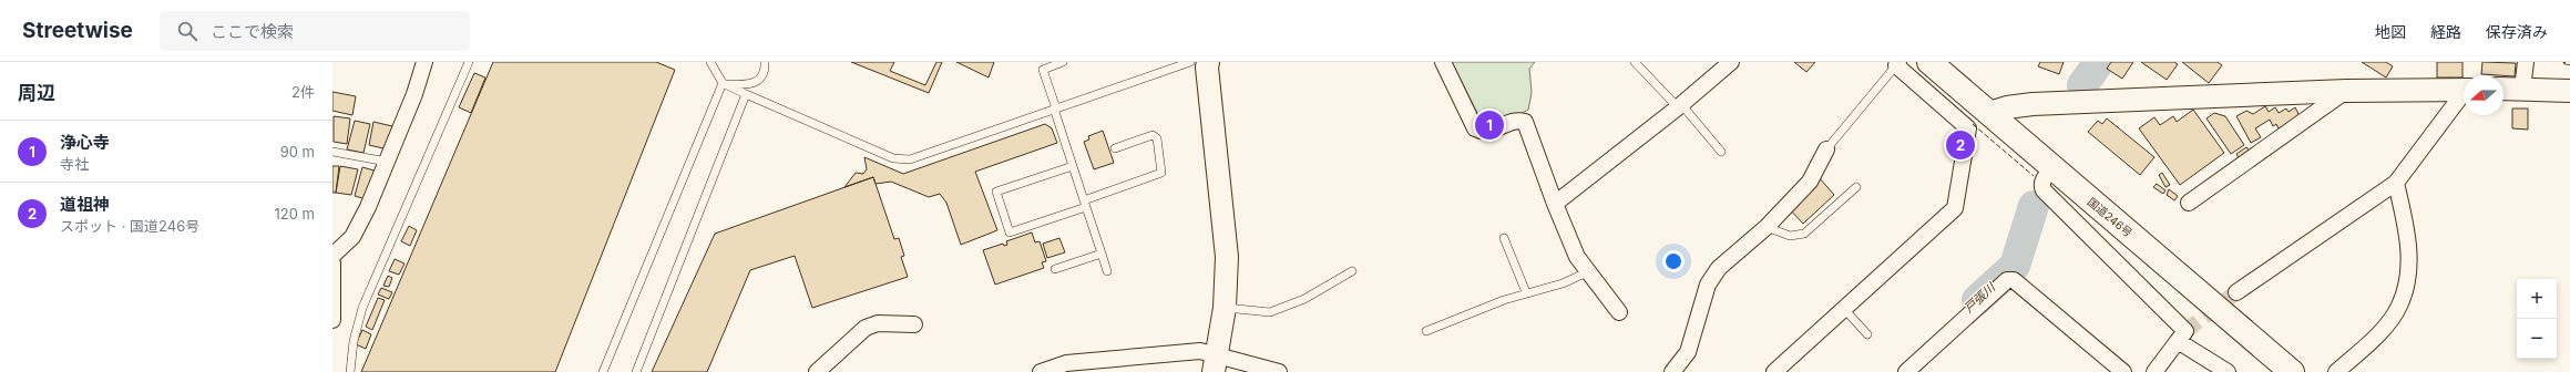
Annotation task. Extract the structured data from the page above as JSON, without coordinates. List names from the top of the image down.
{
  "streets": {
    "highway": ["国道246号"]
  },
  "water": ["戸張川"],
  "north": "left",
  "page": {
    "header": "Streetwise",
    "search": "ここで検索",
    "nav": ["地図", "経路", "保存済み"],
    "heading": ["周辺", "2件"],
    "pins": ["1", "2"],
    "list": [
      {
        "mark": "1",
        "name": "浄心寺",
        "note": "寺社",
        "value": "90 m"
      },
      {
        "mark": "2",
        "name": "道祖神",
        "note": "スポット · 国道246号",
        "value": "120 m"
      }
    ],
    "map_buttons": ["+", "−"]
  }
}
